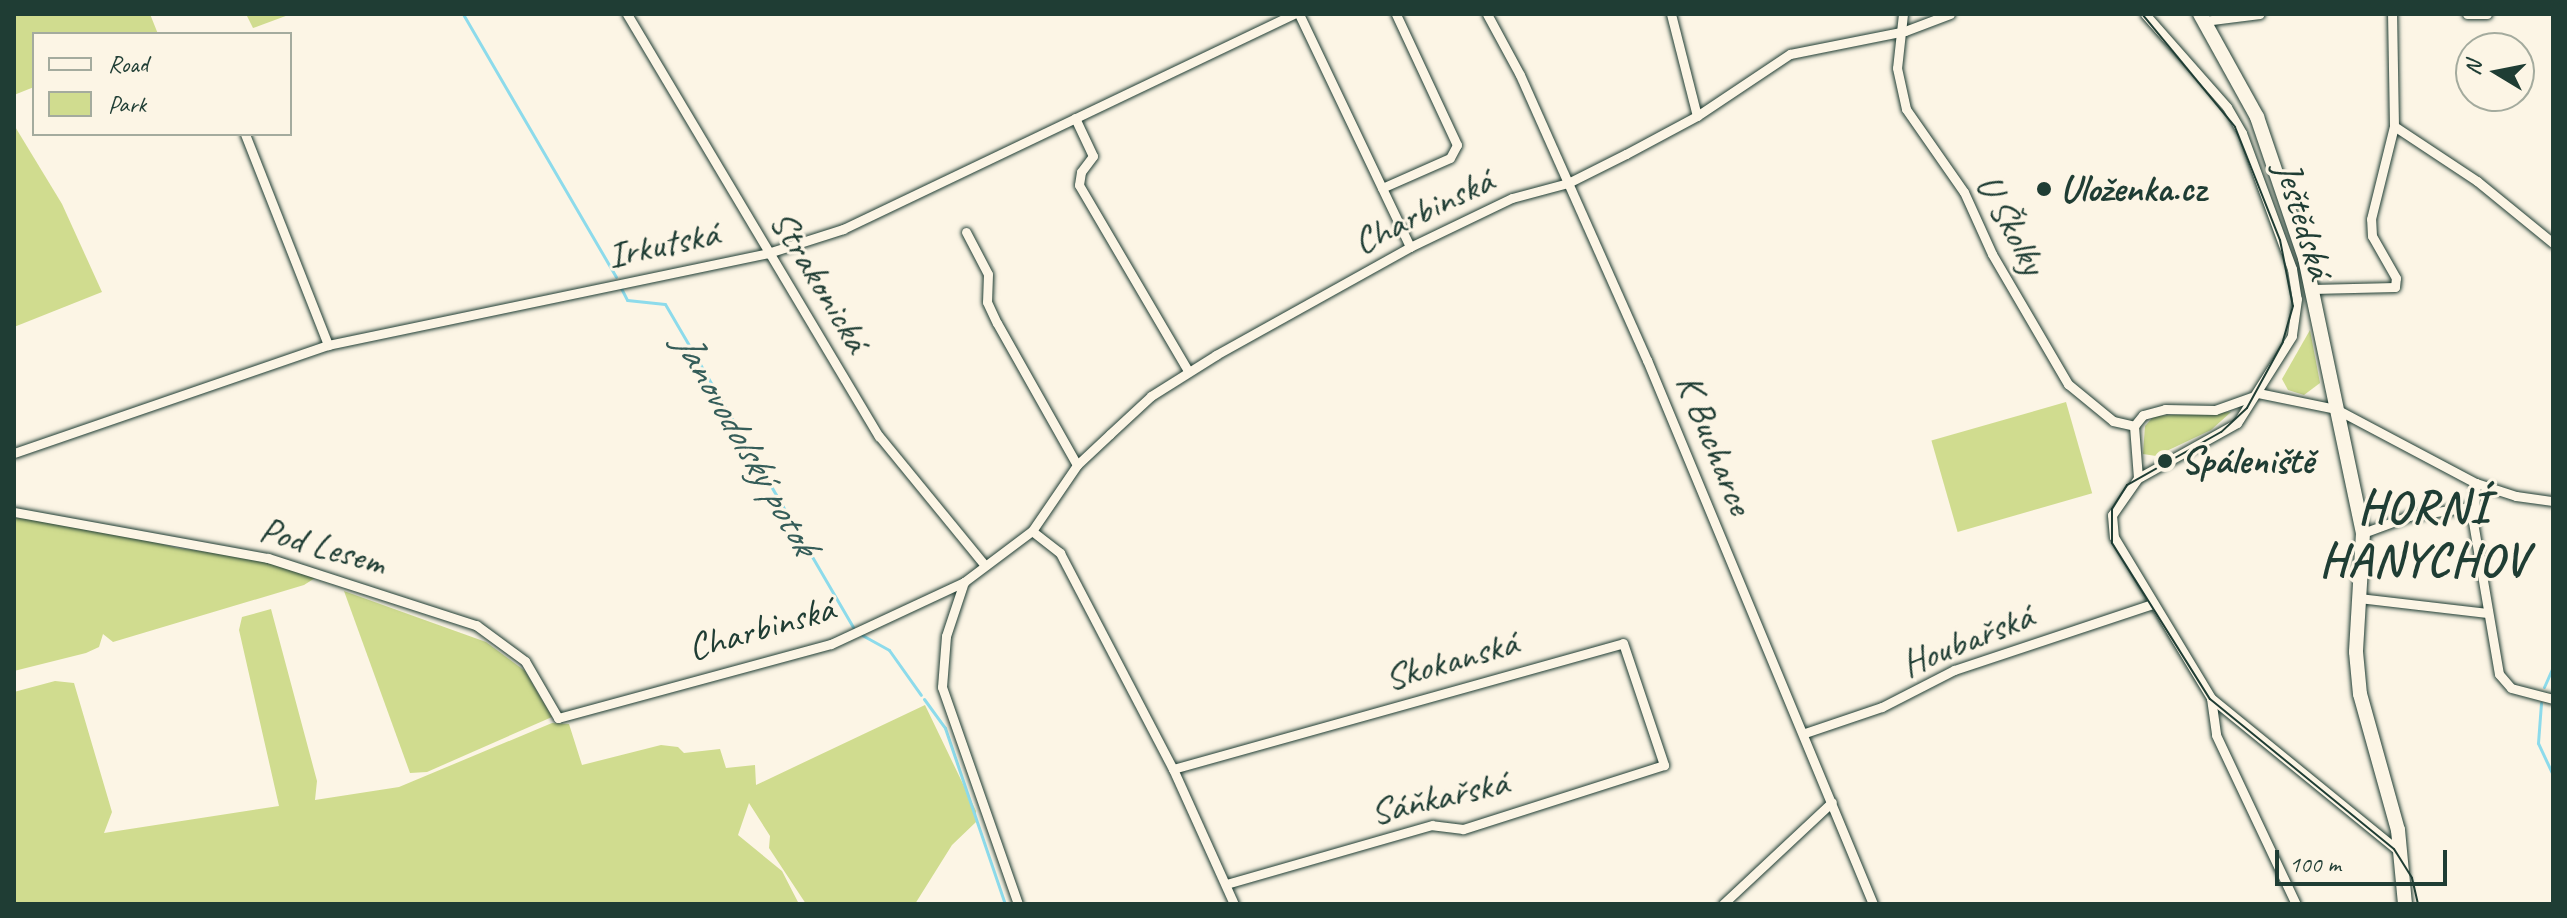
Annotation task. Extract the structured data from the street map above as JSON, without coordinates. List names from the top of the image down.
{
  "streets": {
    "street": [
      "Charbinská",
      "Ještědská",
      "U Školky",
      "Irkutská",
      "Strakonická",
      "K Bucharce",
      "Pod Lesem",
      "Houbařská",
      "Skokanská",
      "Sáňkařská"
    ]
  },
  "crossings": [
    ["Charbinská", "U Školky"],
    ["Charbinská", "Strakonická"],
    ["Charbinská", "K Bucharce"],
    ["Charbinská", "Pod Lesem"],
    ["Irkutská", "Strakonická"],
    ["K Bucharce", "Houbařská"],
    ["Skokanská", "Sáňkařská"]
  ],
  "districts": ["HORNÍ HANYCHOV"],
  "water": ["Janovodolský potok"],
  "places": ["Uloženka.cz", "Spáleniště"],
  "legend": ["Road", "Park"],
  "scale_bar": "100 m",
  "north": "left"
}
